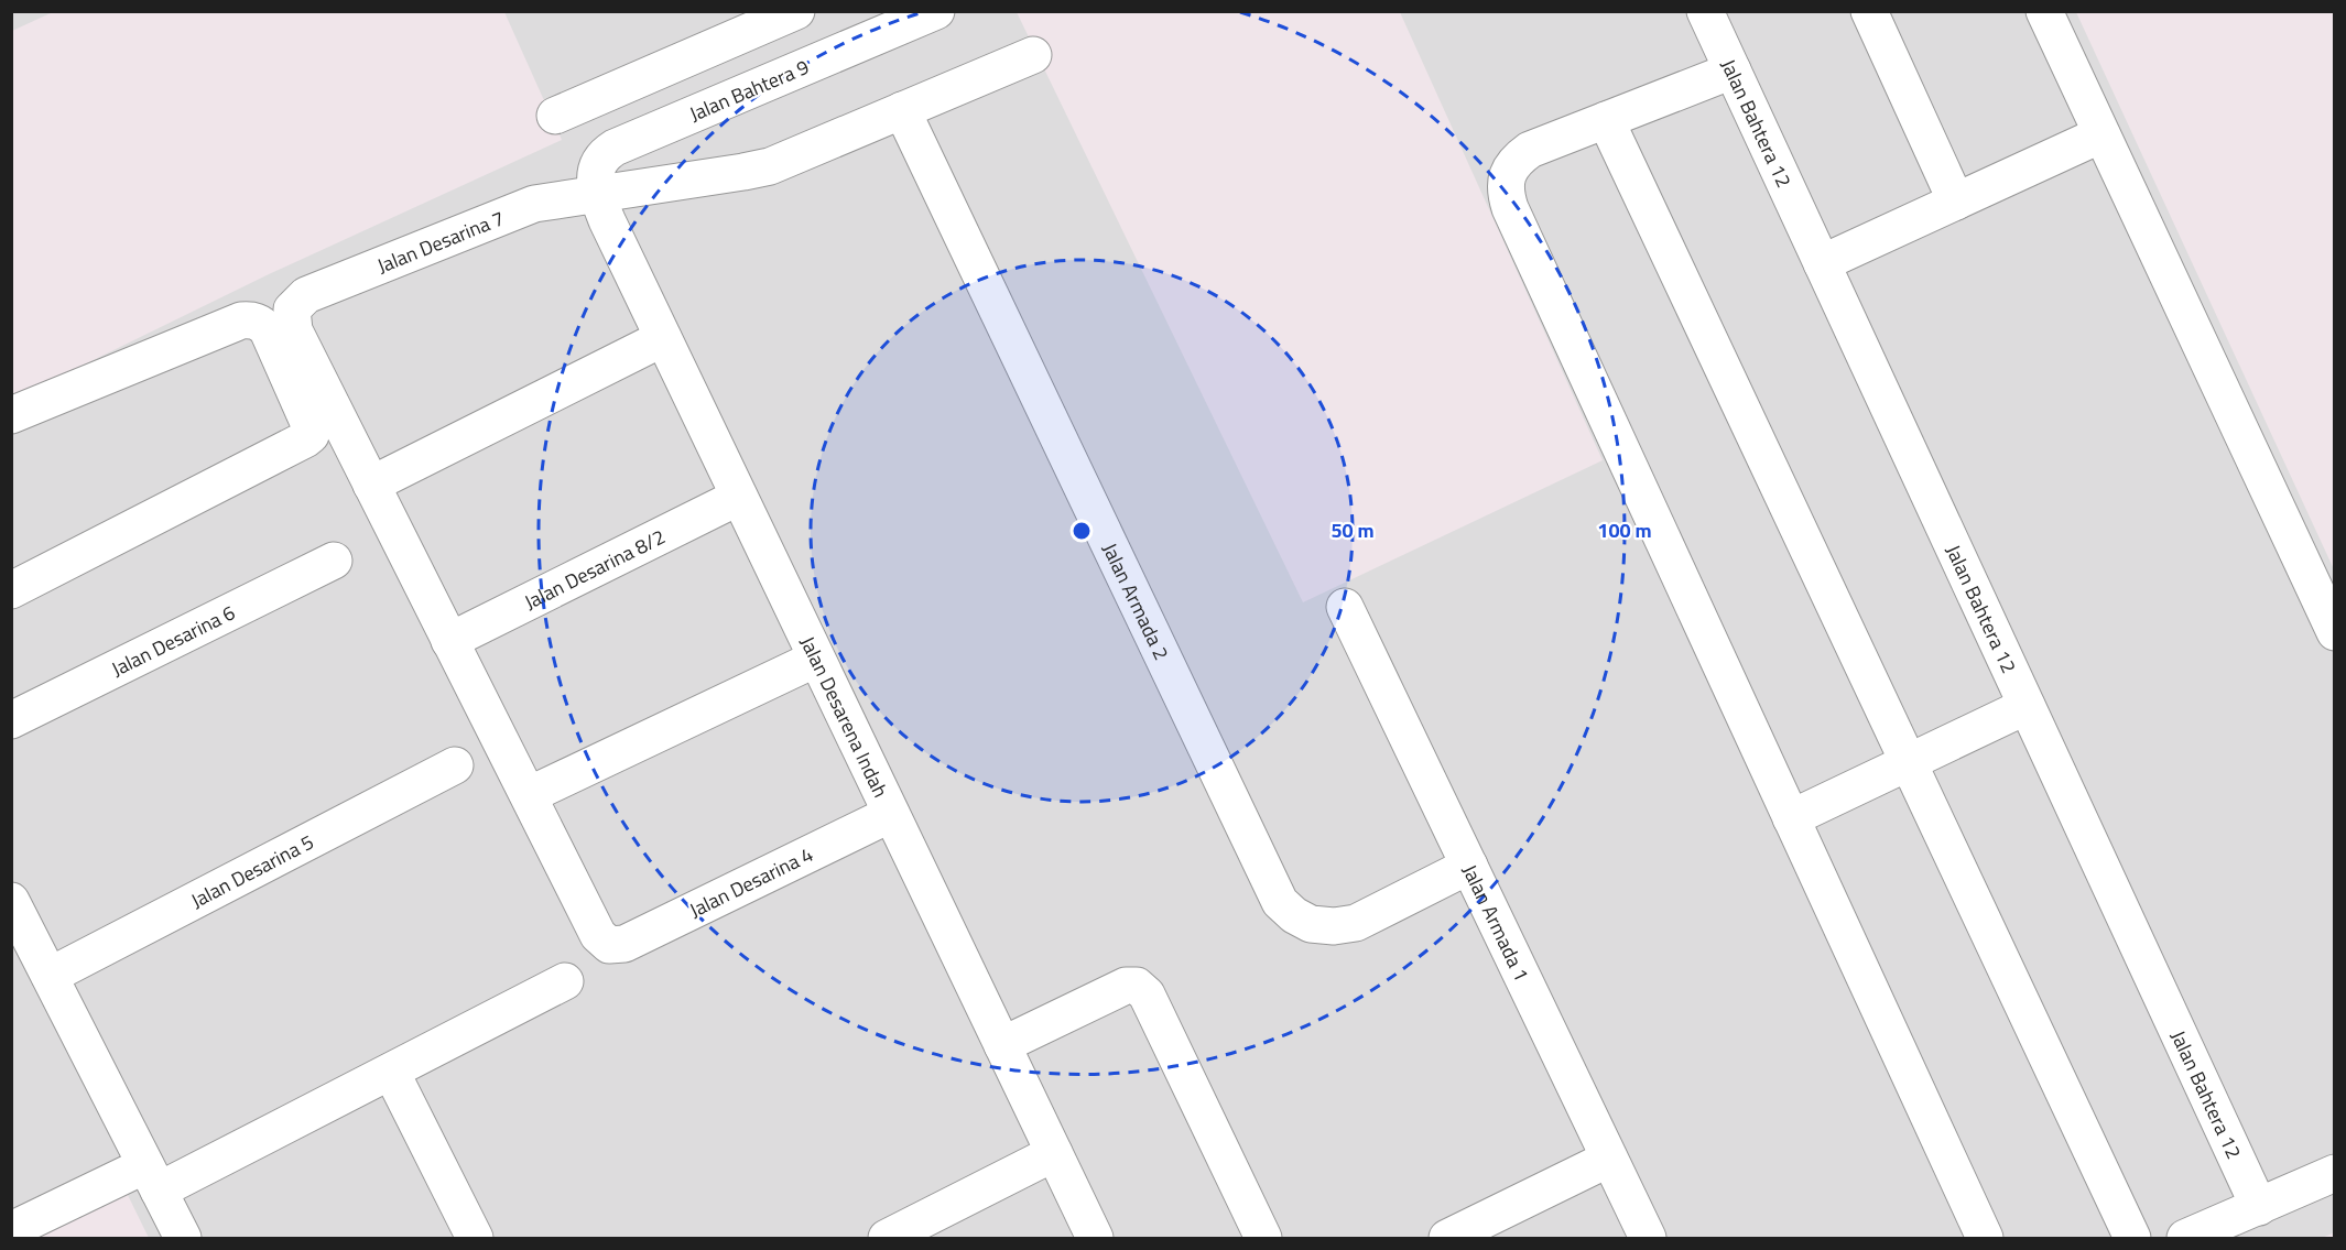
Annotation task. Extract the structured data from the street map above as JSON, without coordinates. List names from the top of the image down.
{
  "streets": {
    "street": [
      "Jalan Bahtera 9",
      "Jalan Bahtera 12",
      "Jalan Desarina 7",
      "Jalan Desarina 8/2",
      "Jalan Armada 2",
      "Jalan Desarina 6",
      "Jalan Desarena Indah",
      "Jalan Desarina 5",
      "Jalan Desarina 4",
      "Jalan Armada 1"
    ]
  },
  "crossings": [
    ["Jalan Bahtera 9", "Jalan Desarina 7"],
    ["Jalan Bahtera 9", "Jalan Desarena Indah"],
    ["Jalan Desarina 7", "Jalan Armada 2"],
    ["Jalan Desarina 7", "Jalan Desarena Indah"],
    ["Jalan Desarina 8/2", "Jalan Desarena Indah"],
    ["Jalan Armada 2", "Jalan Armada 1"],
    ["Jalan Desarena Indah", "Jalan Desarina 4"]
  ],
  "rings": ["50 m", "100 m"]
}
